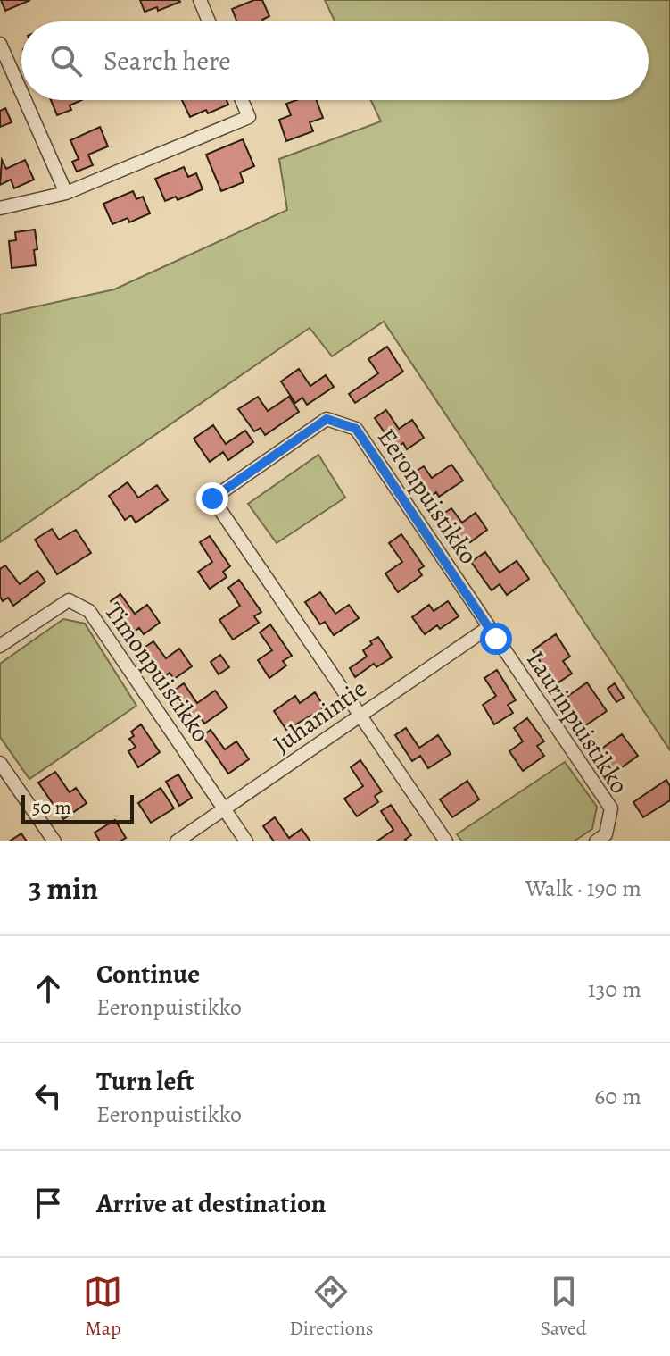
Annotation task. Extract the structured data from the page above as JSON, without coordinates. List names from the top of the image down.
{
  "streets": {
    "street": [
      "Eeronpuistikko",
      "Timonpuistikko",
      "Juhanintie",
      "Laurinpuistikko"
    ]
  },
  "crossings": [
    ["Eeronpuistikko", "Juhanintie"],
    ["Eeronpuistikko", "Laurinpuistikko"],
    ["Timonpuistikko", "Juhanintie"],
    ["Juhanintie", "Laurinpuistikko"]
  ],
  "scale_bar": "50 m",
  "page": {
    "search": "Search here",
    "scale": "50 m",
    "heading": ["3 min", "Walk · 190 m"],
    "list": [
      ["Continue", "Eeronpuistikko", "130 m"],
      ["Turn left", "Eeronpuistikko", "60 m"],
      "Arrive at destination"
    ],
    "nav": ["Map", "Directions", "Saved"]
  }
}
